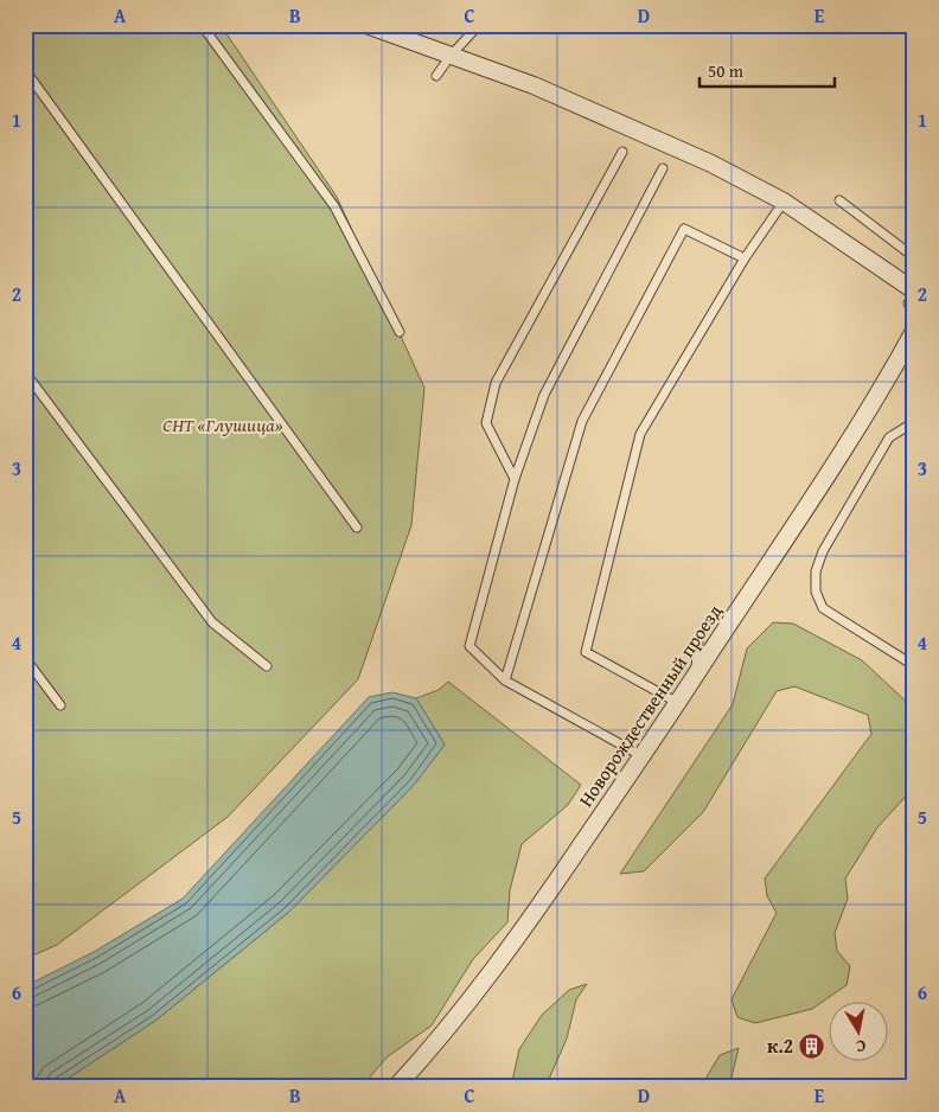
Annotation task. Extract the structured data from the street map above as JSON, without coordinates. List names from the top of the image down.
{
  "streets": {
    "street": ["Новорождественный проезд"]
  },
  "parks": ["СНТ «Глушица»"],
  "places": {
    "building": ["к.2"]
  },
  "scale_bar": "50 m",
  "north": "bottom",
  "grid": {
    "columns": [
      "A",
      "B",
      "C",
      "D",
      "E"
    ],
    "rows": [
      "1",
      "2",
      "3",
      "4",
      "5",
      "6"
    ]
  }
}
